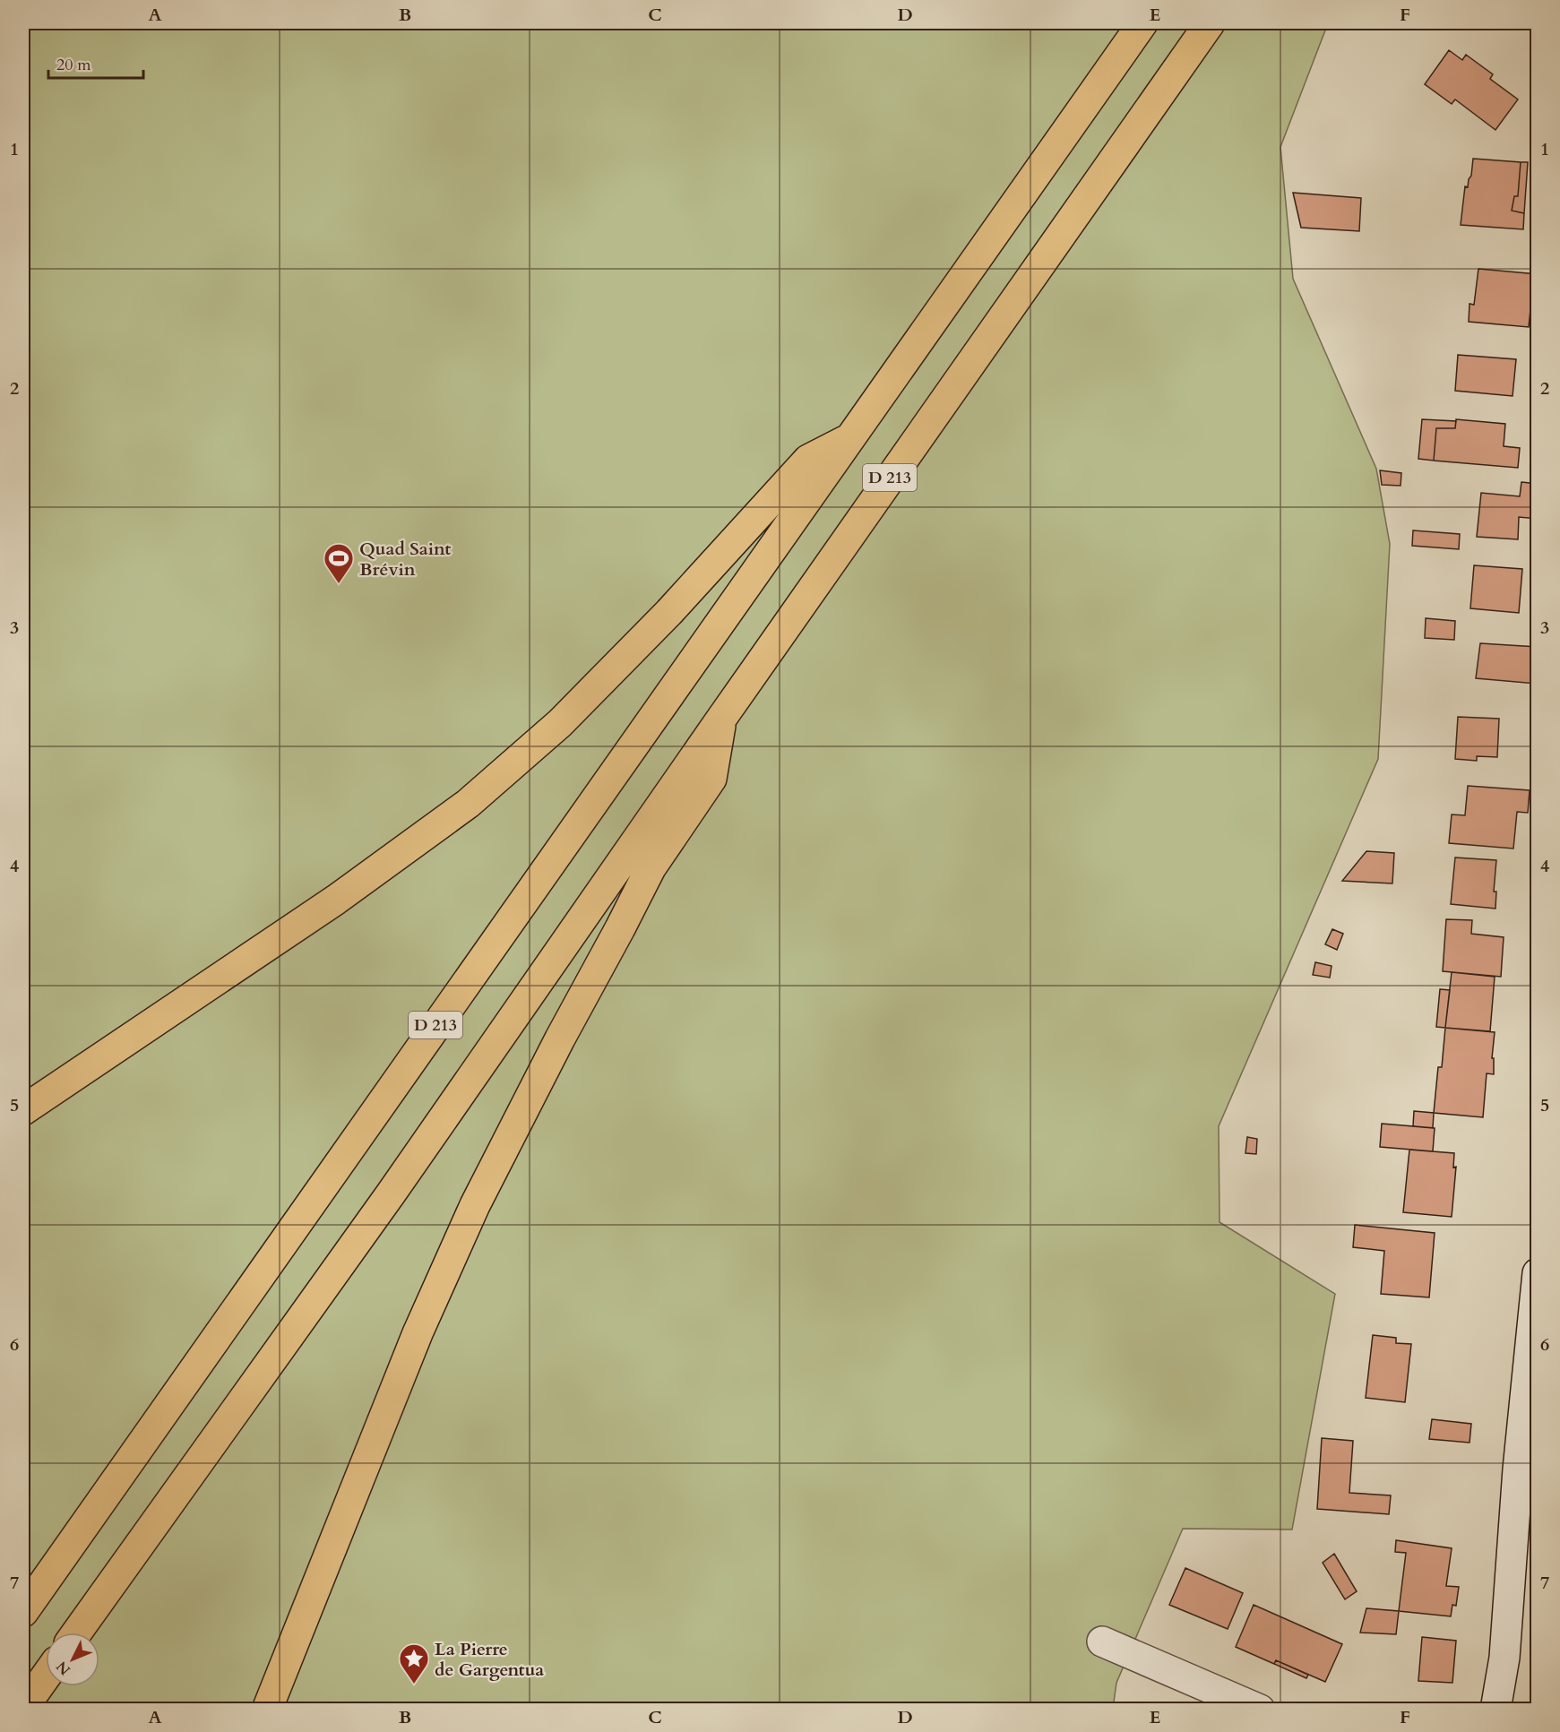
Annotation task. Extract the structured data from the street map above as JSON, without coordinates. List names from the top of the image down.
{
  "streets": {
    "highway": ["D 213"]
  },
  "places": {
    "sports": ["Quad Saint Brévin"],
    "place": ["La Pierre de Gargentua"]
  },
  "scale_bar": "20 m",
  "north": "bottom left",
  "grid": {
    "columns": [
      "A",
      "B",
      "C",
      "D",
      "E",
      "F"
    ],
    "rows": [
      "1",
      "2",
      "3",
      "4",
      "5",
      "6",
      "7"
    ]
  }
}
